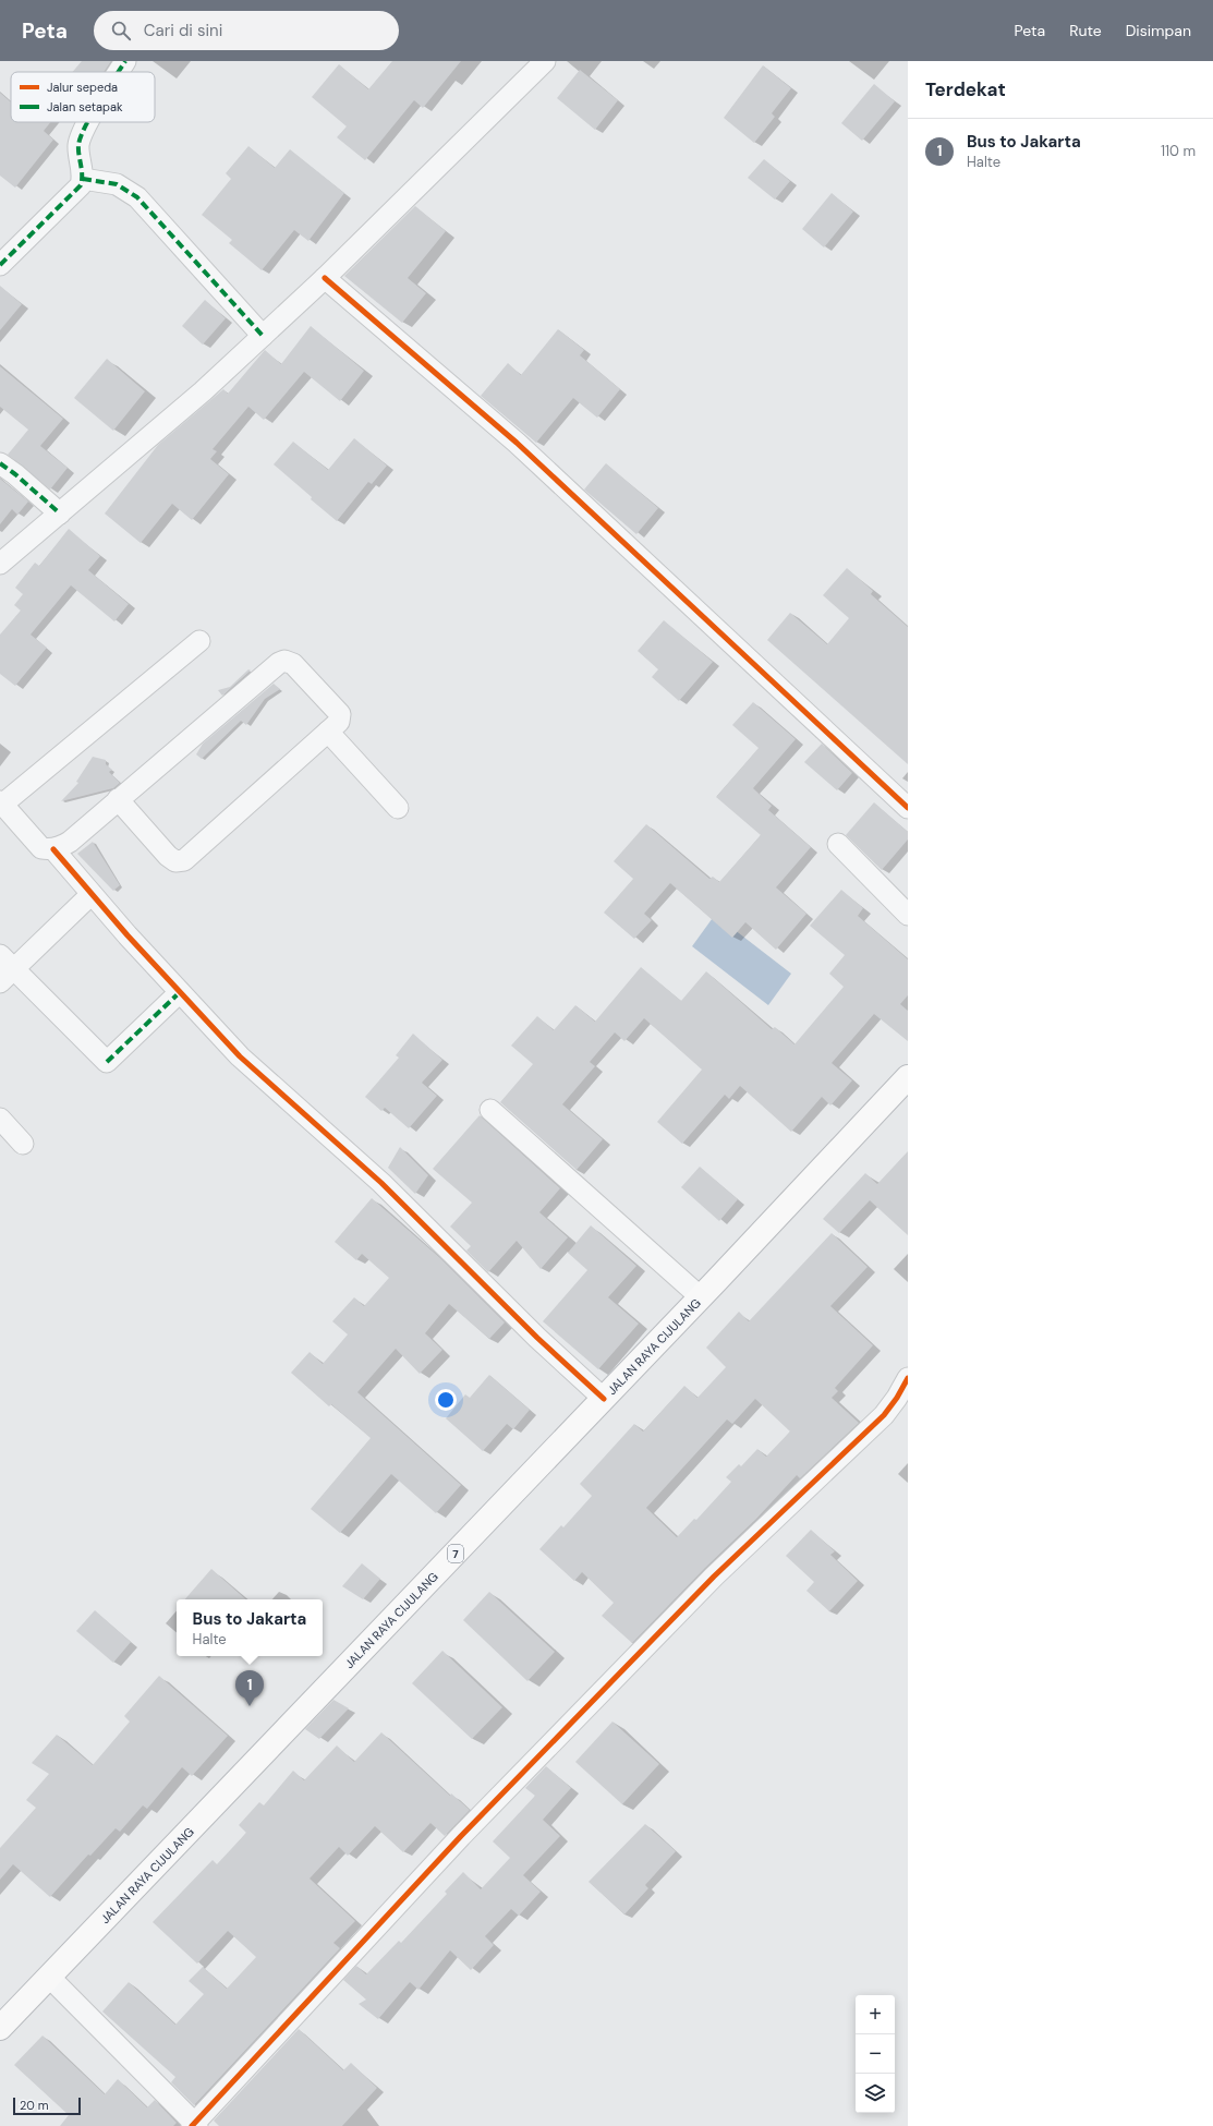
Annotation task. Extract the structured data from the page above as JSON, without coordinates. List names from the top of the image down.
{
  "streets": {
    "highway": ["JALAN RAYA CIJULANG", "7"]
  },
  "legend": ["Jalur sepeda", "Jalan setapak"],
  "scale_bar": "20 m",
  "page": {
    "header": "Peta",
    "search": "Cari di sini",
    "nav": ["Peta", "Rute", "Disimpan"],
    "heading": "Terdekat",
    "list": [
      {
        "mark": "1",
        "name": "Bus to Jakarta",
        "note": "Halte",
        "value": "110 m"
      }
    ],
    "popup": ["Bus to Jakarta", "Halte"],
    "pins": "1",
    "map_buttons": ["+", "−"],
    "scale": "20 m"
  }
}
